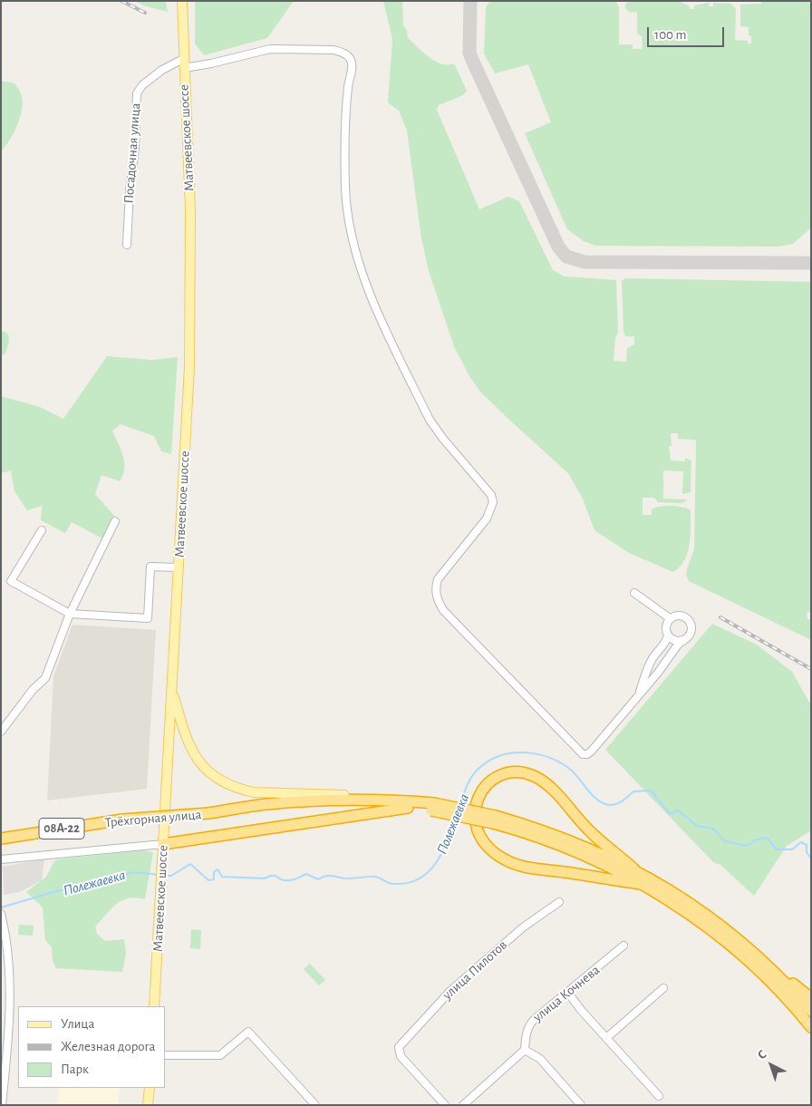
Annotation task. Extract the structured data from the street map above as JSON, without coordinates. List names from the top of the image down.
{
  "streets": {
    "highway": ["Трёхгорная улица", "08А-22"],
    "main road": ["Матвеевское шоссе"],
    "street": ["Посадочная улица", "улица Пилотов", "улица Кочнева"]
  },
  "crossings": [
    ["Матвеевское шоссе", "Посадочная улица"]
  ],
  "water": ["Полежаевка"],
  "legend": ["Улица", "Железная дорога", "Парк"],
  "scale_bar": "100 m",
  "north": "top left"
}
